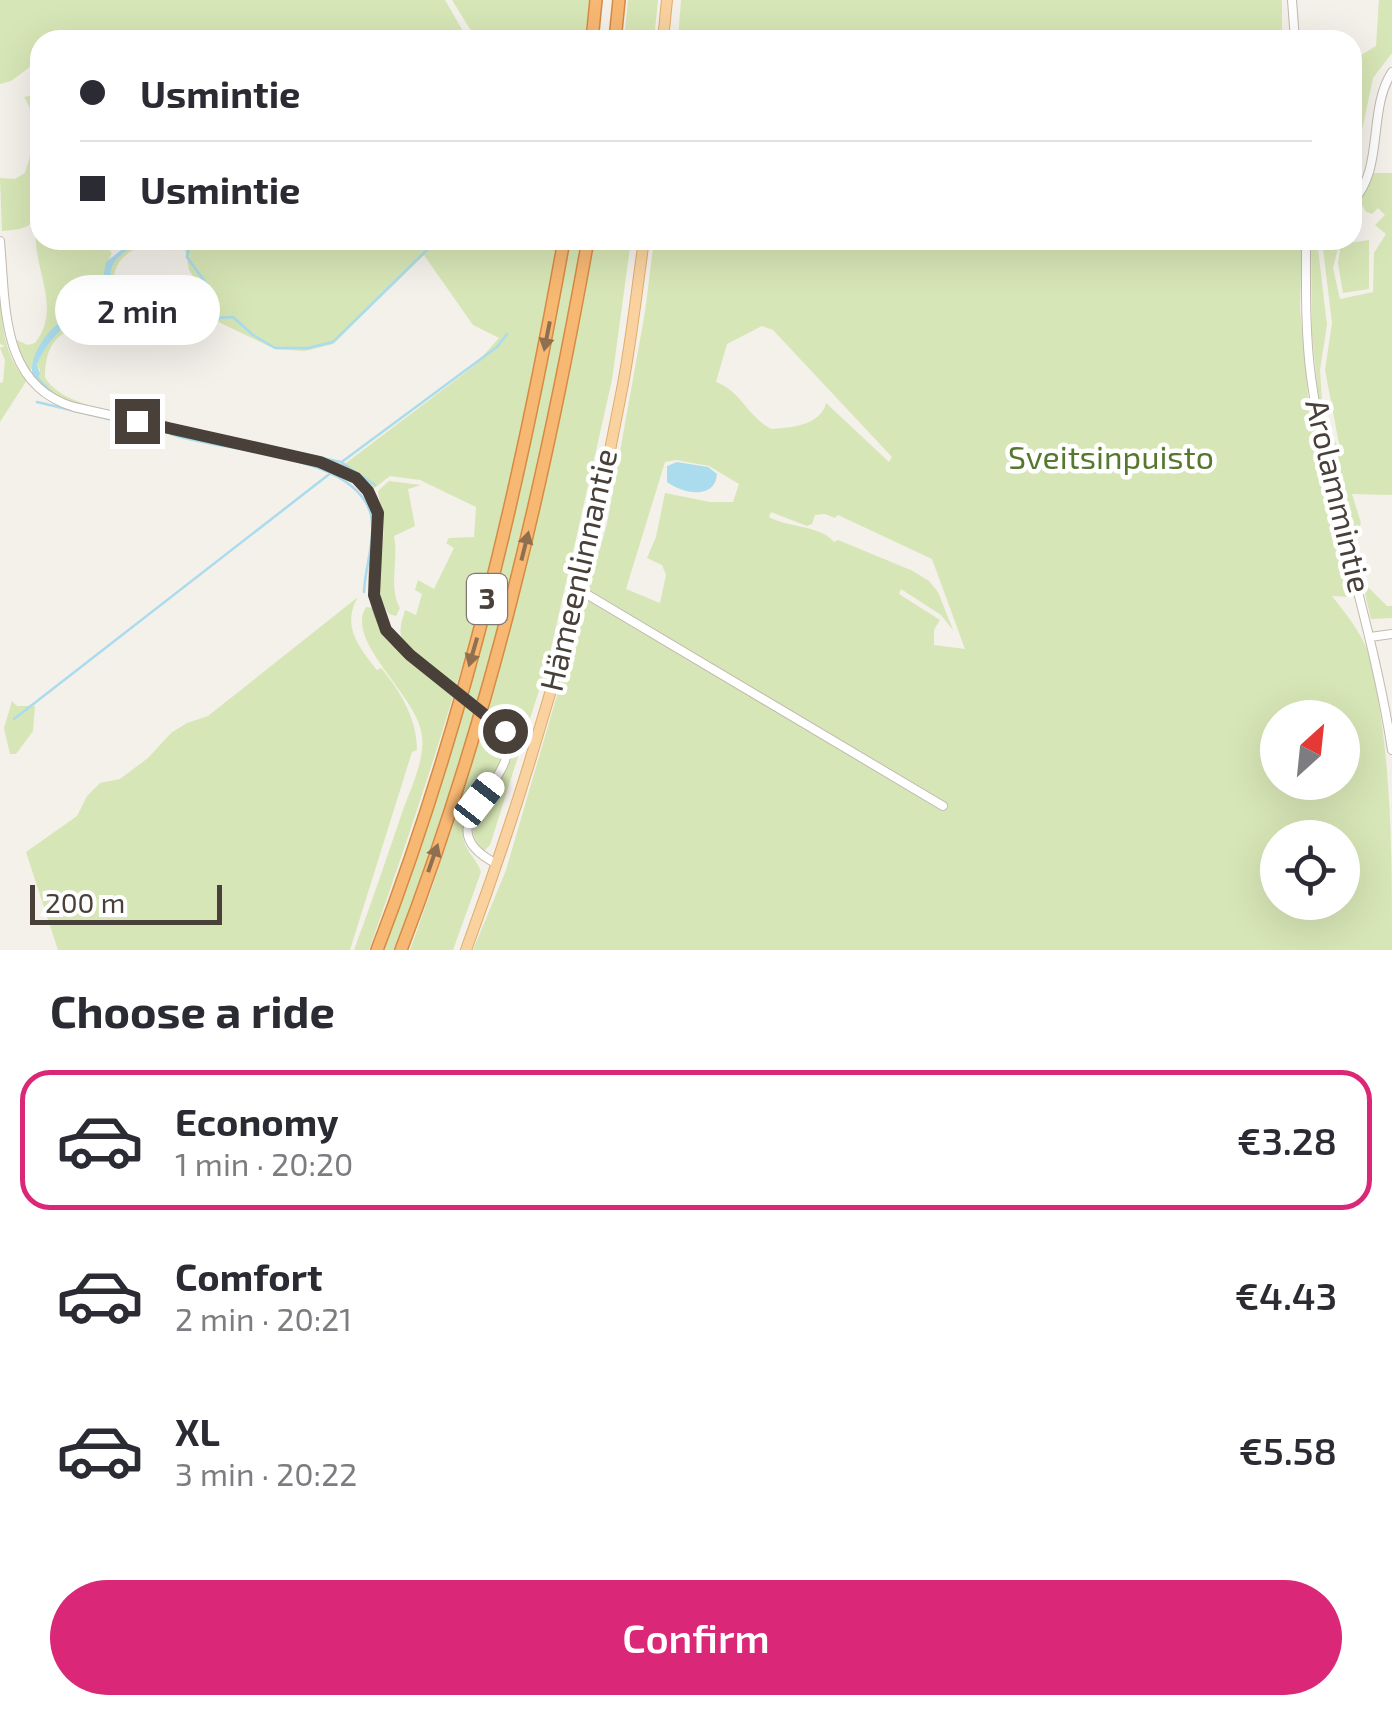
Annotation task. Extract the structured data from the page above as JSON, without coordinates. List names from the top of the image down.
{
  "streets": {
    "highway": ["3"],
    "main road": ["Hämeenlinnantie"],
    "street": ["Arolammintie"]
  },
  "parks": ["Sveitsinpuisto"],
  "scale_bar": "200 m",
  "north": "top right",
  "page": {
    "banner": ["Usmintie", "Usmintie"],
    "bubble": "2 min",
    "scale": "200 m",
    "heading": "Choose a ride",
    "list": [
      {
        "name": "Economy",
        "note": "1 min · 20:20",
        "value": "€3.28"
      },
      {
        "name": "Comfort",
        "note": "2 min · 20:21",
        "value": "€4.43"
      },
      {
        "name": "XL",
        "note": "3 min · 20:22",
        "value": "€5.58"
      }
    ],
    "buttons": "Confirm"
  }
}
